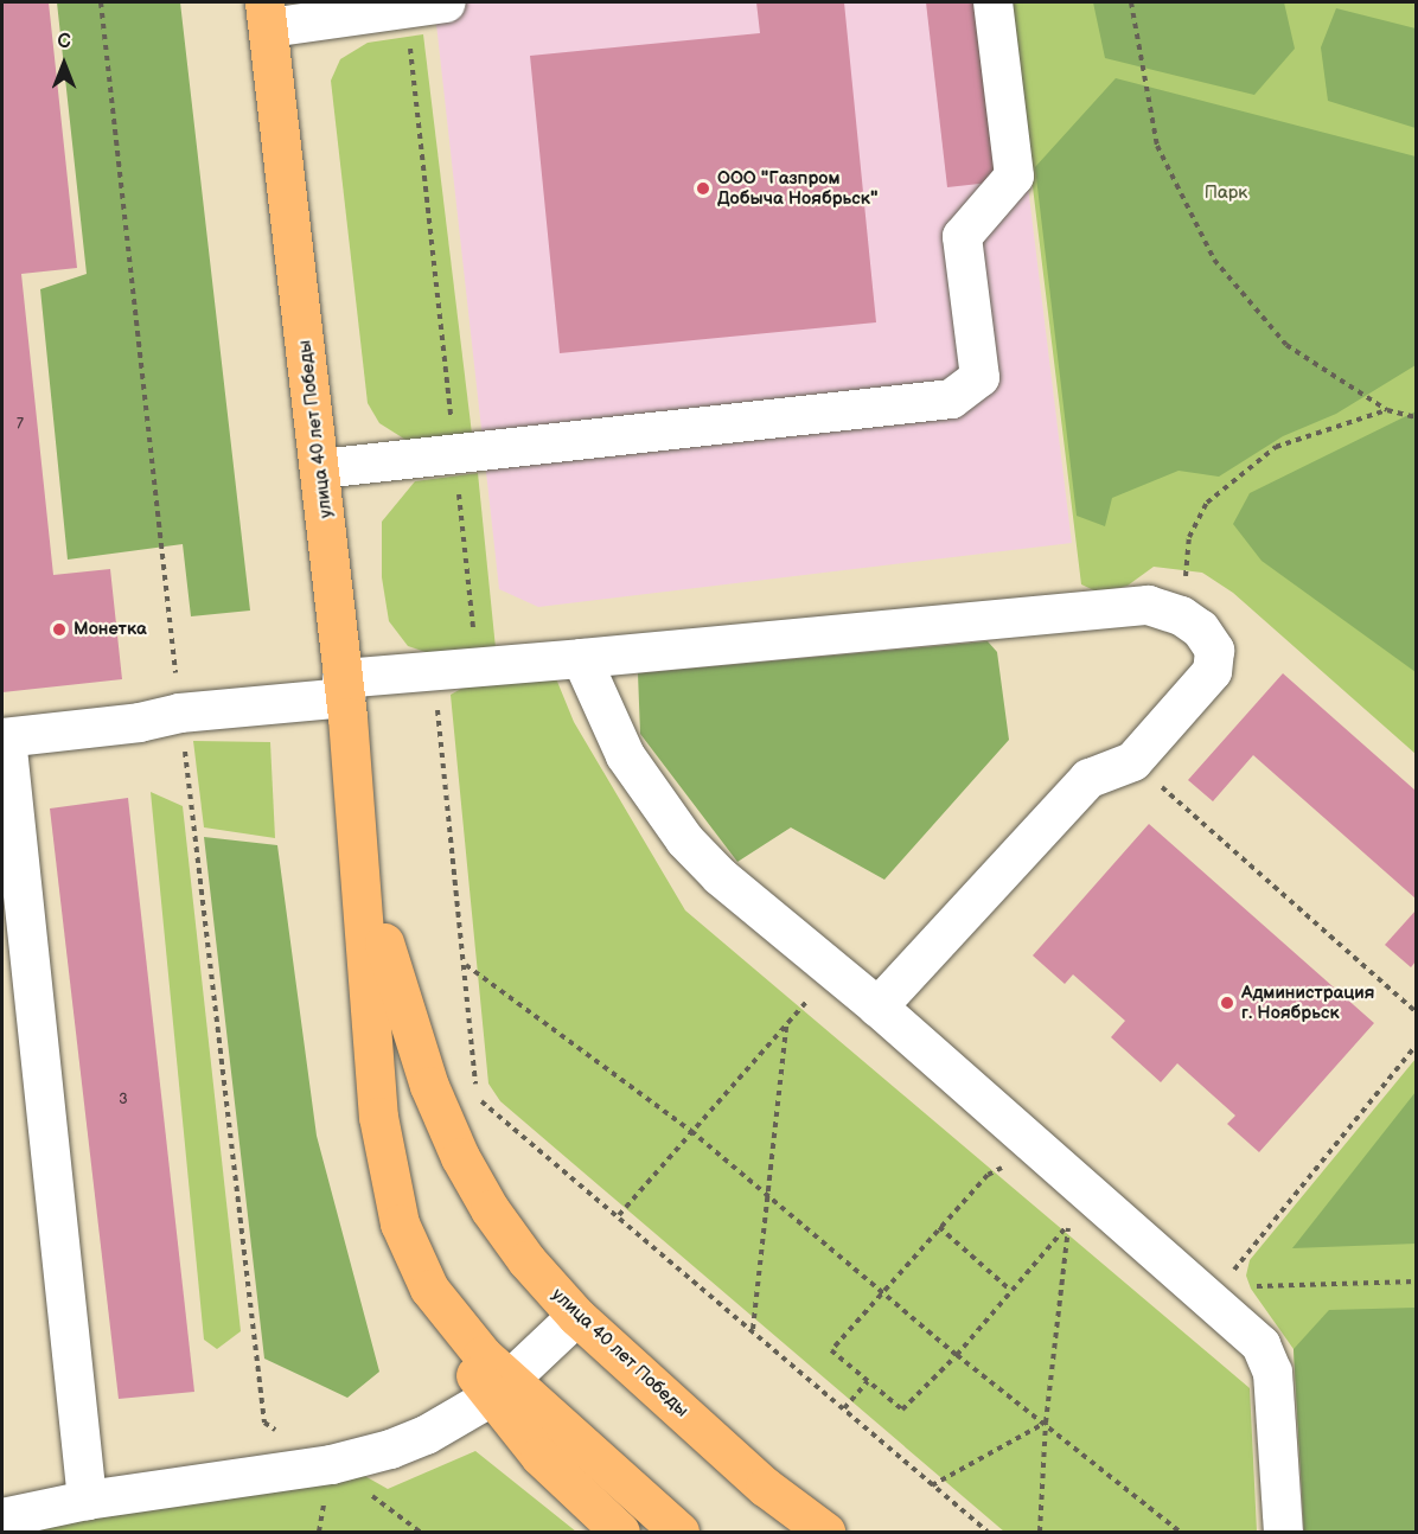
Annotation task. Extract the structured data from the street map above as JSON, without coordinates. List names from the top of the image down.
{
  "streets": {
    "main road": ["улица 40 лет Победы"]
  },
  "parks": ["Парк"],
  "places": ["ООО \"Газпром Добыча Ноябрьск\"", "Монетка", "Администрация г. Ноябрьск"],
  "house_numbers": ["7", "3"],
  "north": "top"
}
